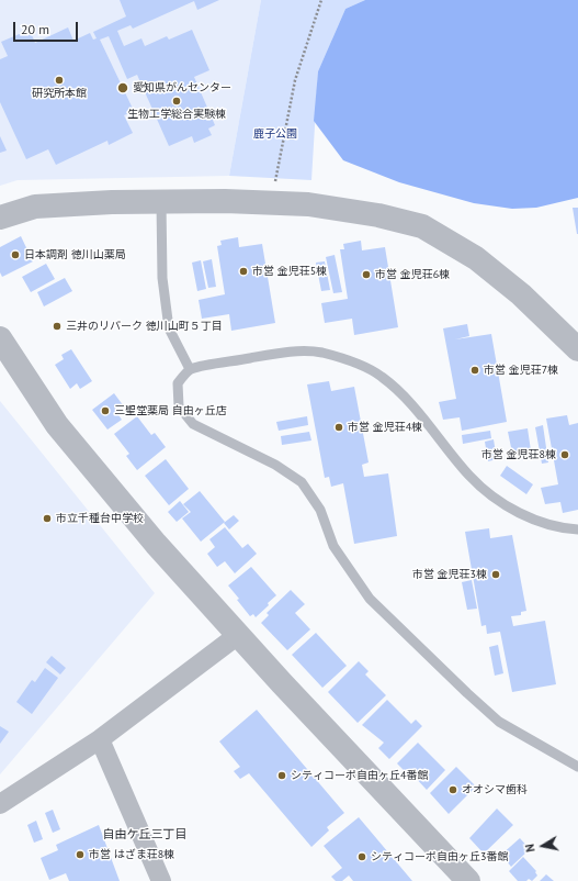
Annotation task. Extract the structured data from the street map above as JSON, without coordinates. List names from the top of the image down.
{
  "districts": ["自由ケ丘三丁目"],
  "parks": ["鹿子公園"],
  "places": [
    "研究所本館",
    "愛知県がんセンター",
    "生物工学総合実験棟",
    "日本調剤 徳川山薬局",
    "市営 金児荘5棟",
    "市営 金児荘6棟",
    "三井のリパーク 徳川山町５丁目",
    "市営 金児荘7棟",
    "三聖堂薬局 自由ヶ丘店",
    "市営 金児荘4棟",
    "市営 金児荘8棟",
    "市立千種台中学校",
    "市営 金児荘3棟",
    "シティコーポ自由ヶ丘4番館",
    "オオシマ歯科",
    "市営 はざま荘8棟",
    "シティコーポ自由ヶ丘3番館"
  ],
  "scale_bar": "20 m",
  "north": "left"
}
